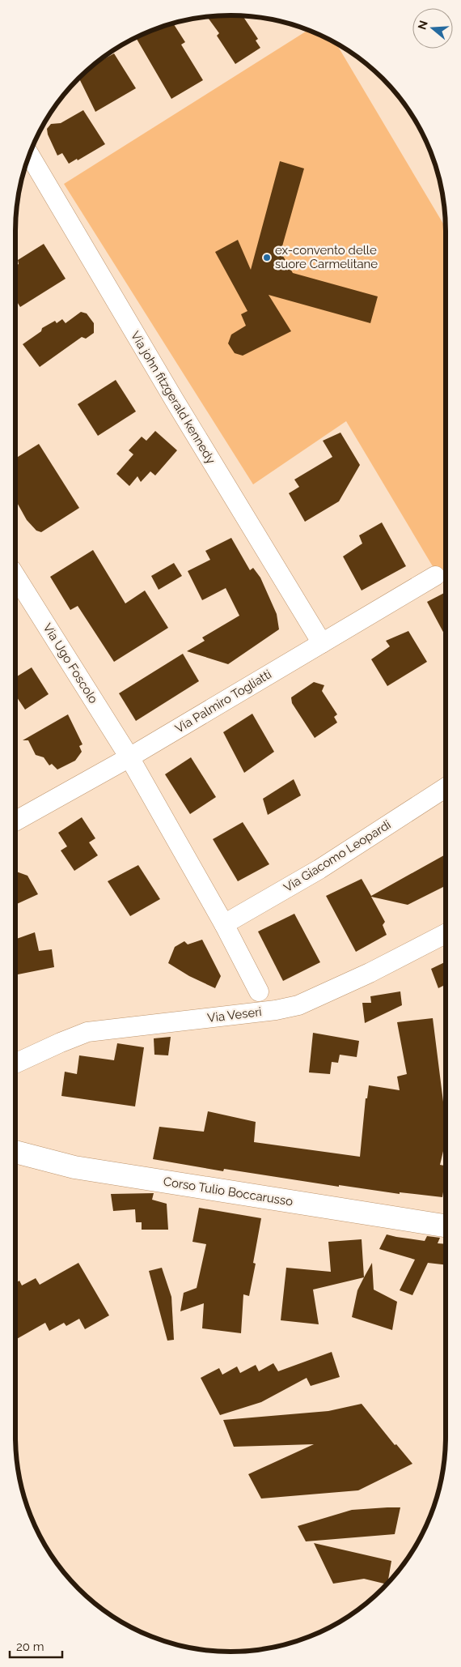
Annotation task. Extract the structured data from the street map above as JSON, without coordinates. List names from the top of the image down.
{
  "streets": {
    "street": [
      "Via john fitzgerald kennedy",
      "Via Ugo Foscolo",
      "Via Palmiro Togliatti",
      "Via Giacomo Leopardi",
      "Via Veseri",
      "Corso Tulio Boccarusso"
    ]
  },
  "crossings": [
    ["Via john fitzgerald kennedy", "Via Palmiro Togliatti"],
    ["Via Ugo Foscolo", "Via Palmiro Togliatti"]
  ],
  "places": ["ex-convento delle suore Carmelitane"],
  "scale_bar": "20 m",
  "north": "left"
}
